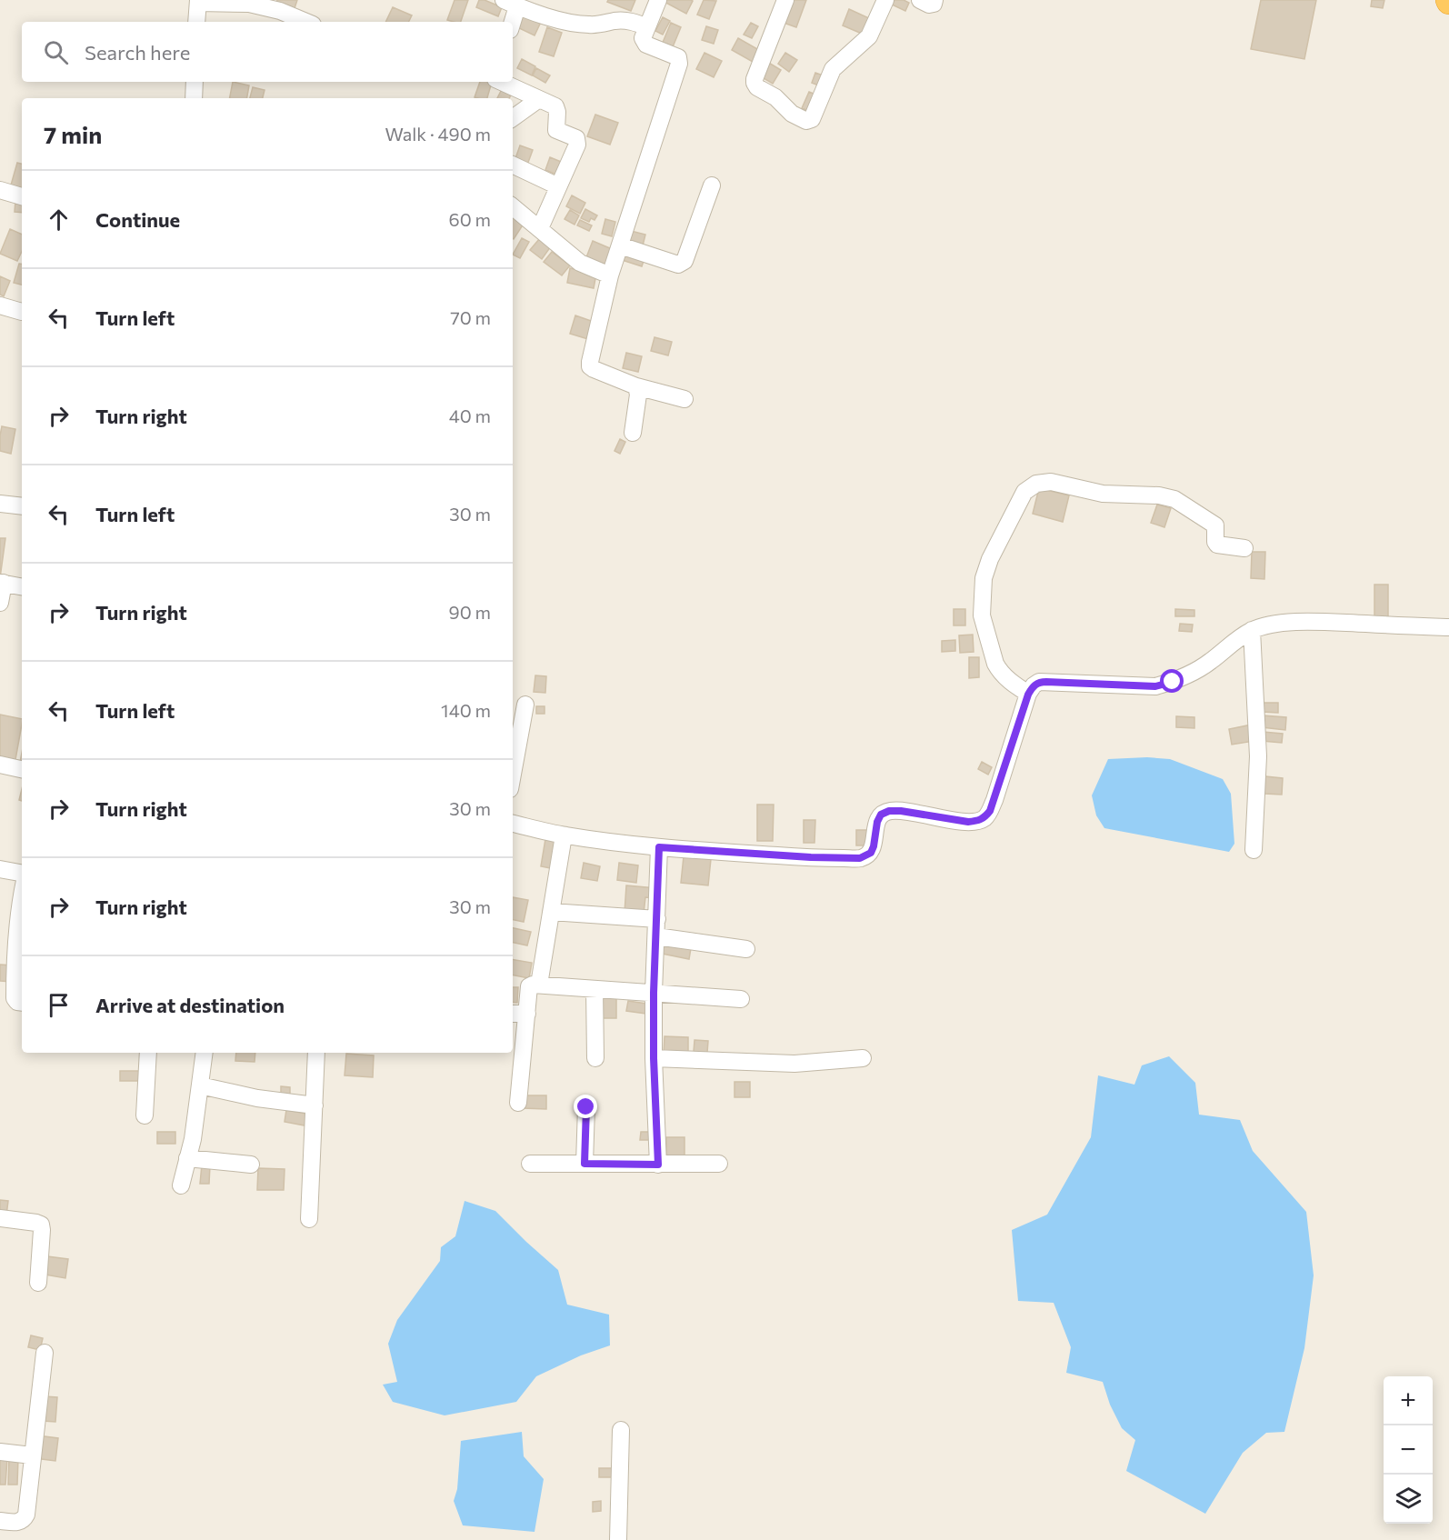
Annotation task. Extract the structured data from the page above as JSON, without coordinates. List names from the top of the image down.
{
  "page": {
    "search": "Search here",
    "heading": ["7 min", "Walk · 490 m"],
    "list": [
      ["Continue", "60 m"],
      ["Turn left", "70 m"],
      ["Turn right", "40 m"],
      ["Turn left", "30 m"],
      ["Turn right", "90 m"],
      ["Turn left", "140 m"],
      ["Turn right", "30 m"],
      ["Turn right", "30 m"],
      "Arrive at destination"
    ],
    "map_buttons": ["+", "−"]
  }
}
